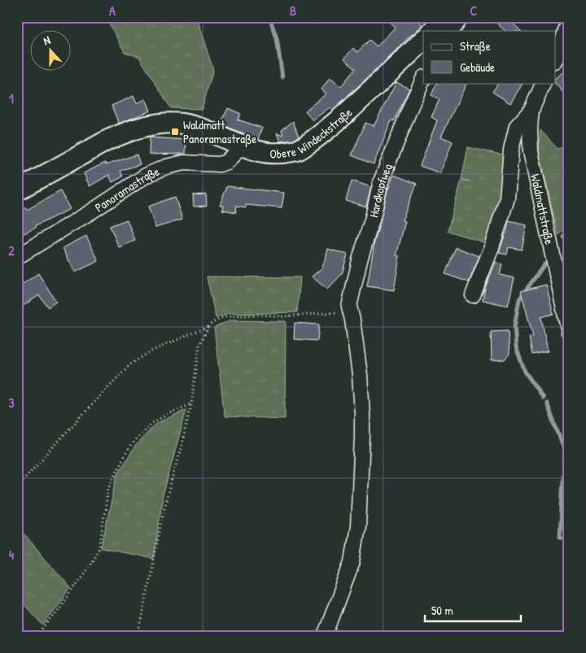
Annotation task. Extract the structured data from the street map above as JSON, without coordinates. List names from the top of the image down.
{
  "streets": {
    "street": [
      "Obere Windeckstraße",
      "Hardkopfweg",
      "Panoramastraße",
      "Waldmattstraße"
    ]
  },
  "crossings": [
    ["Obere Windeckstraße", "Panoramastraße"]
  ],
  "places": {
    "transit": ["Waldmatt Panoramastraße"]
  },
  "legend": ["Straße", "Gebäude"],
  "scale_bar": "50 m",
  "north": "top",
  "grid": {
    "columns": ["A", "B", "C"],
    "rows": [
      "1",
      "2",
      "3",
      "4"
    ]
  }
}
